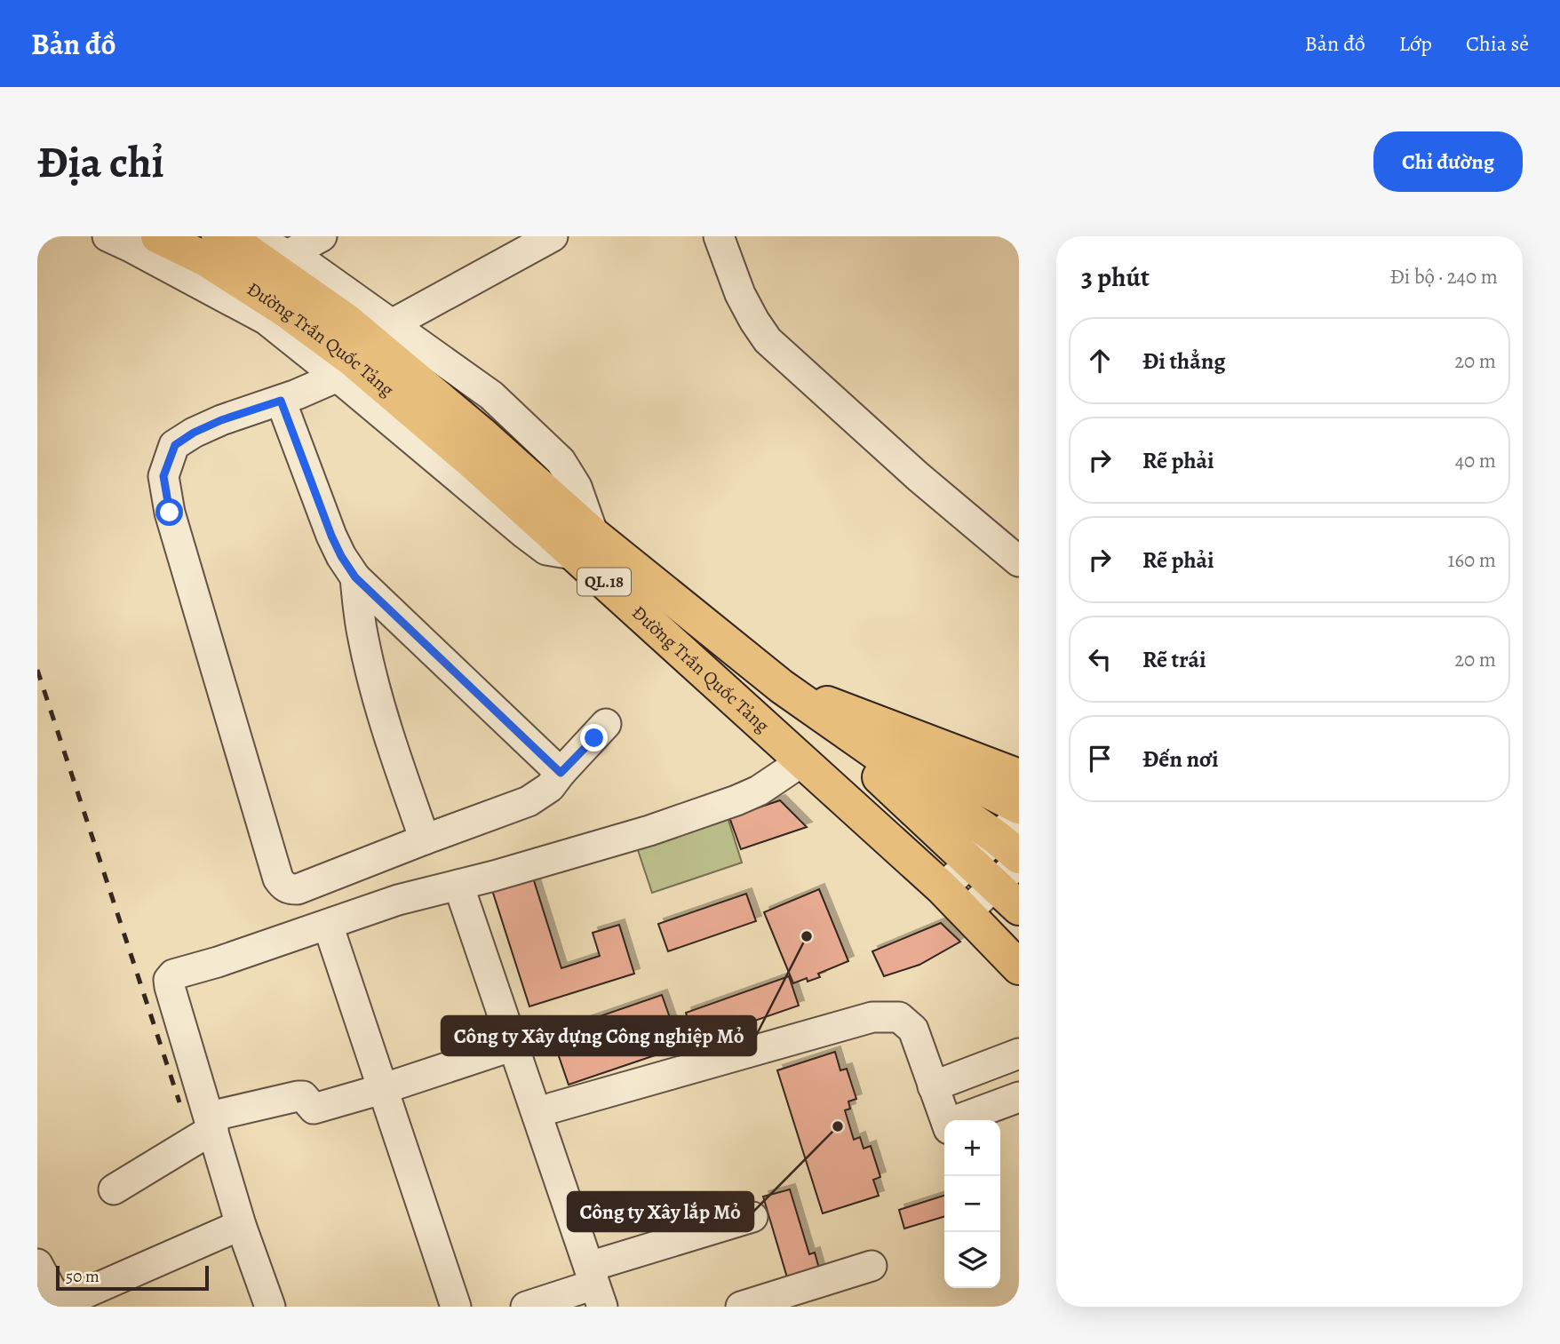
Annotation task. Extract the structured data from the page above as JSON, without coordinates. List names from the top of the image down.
{
  "streets": {
    "highway": ["Đường Trần Quốc Tảng", "QL.18"]
  },
  "places": ["Công ty Xây dựng Công nghiệp Mỏ", "Công ty Xây lắp Mỏ"],
  "scale_bar": "50 m",
  "page": {
    "header": "Bản đồ",
    "nav": ["Bản đồ", "Lớp", "Chia sẻ"],
    "buttons": "Chỉ đường",
    "title": "Địa chỉ",
    "heading": ["3 phút", "Đi bộ · 240 m"],
    "list": [
      ["Đi thẳng", "20 m"],
      ["Rẽ phải", "40 m"],
      ["Rẽ phải", "160 m"],
      ["Rẽ trái", "20 m"],
      "Đến nơi"
    ],
    "map_buttons": ["+", "−"],
    "scale": "50 m"
  }
}
